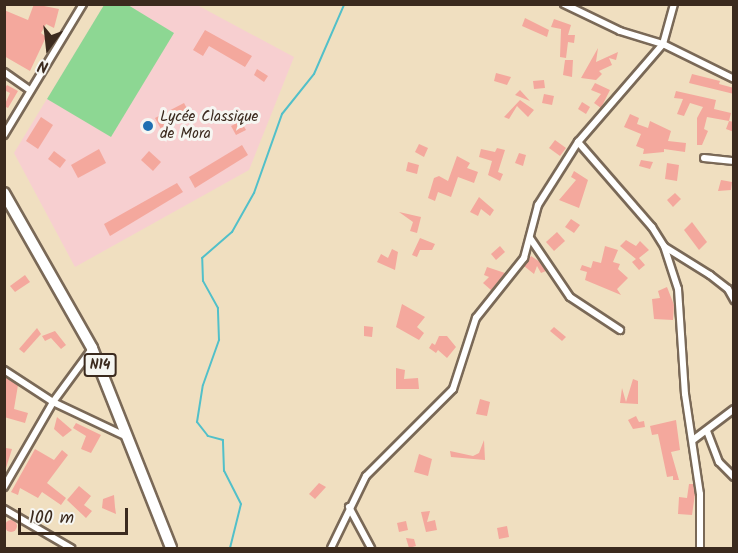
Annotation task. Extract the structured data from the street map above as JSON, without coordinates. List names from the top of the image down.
{
  "streets": {
    "highway": ["N14"]
  },
  "places": ["Lycée Classique de Mora"],
  "scale_bar": "100 m",
  "north": "bottom"
}
